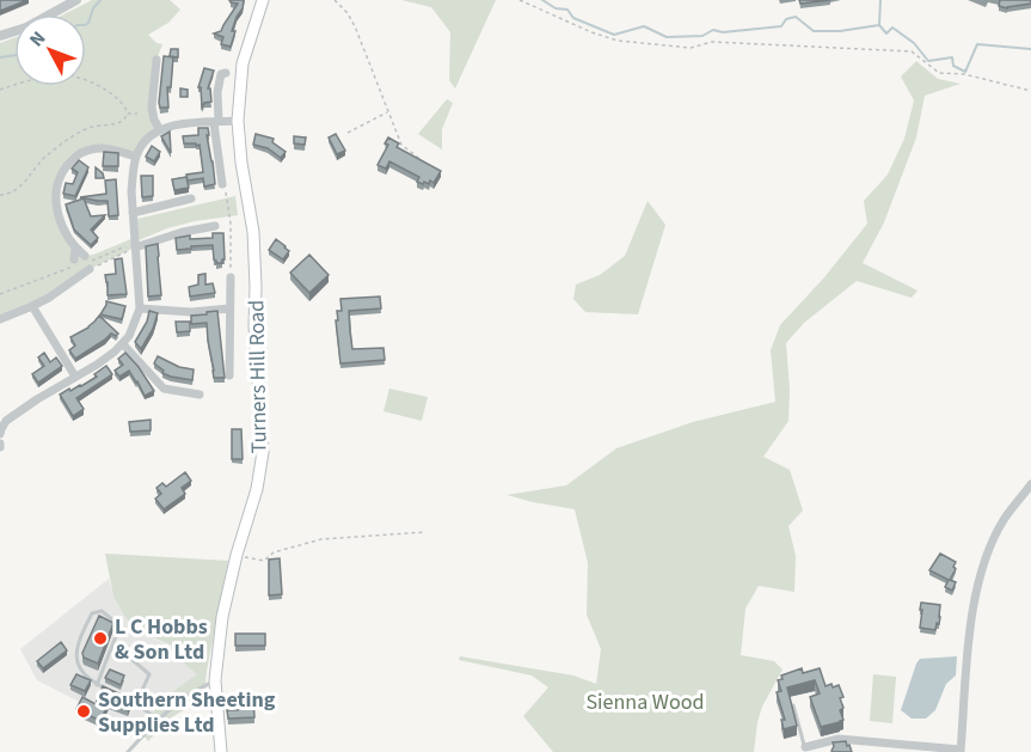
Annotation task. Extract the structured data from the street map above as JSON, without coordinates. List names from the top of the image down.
{
  "streets": {
    "main road": ["Turners Hill Road"]
  },
  "parks": ["Sienna Wood"],
  "places": ["L C Hobbs & Son Ltd", "Southern Sheeting Supplies Ltd"],
  "north": "top left"
}
